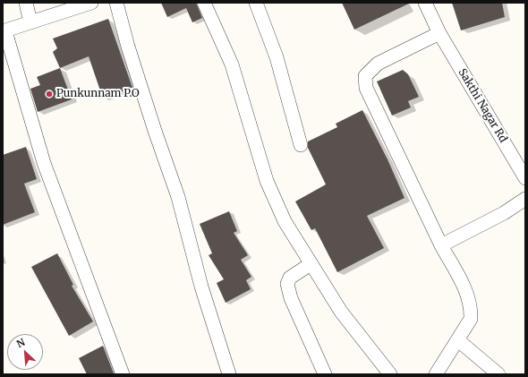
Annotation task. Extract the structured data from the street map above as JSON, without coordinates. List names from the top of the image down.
{
  "streets": {
    "street": ["Sakthi Nagar Rd"]
  },
  "places": ["Punkunnam P.O"],
  "north": "top left"
}
